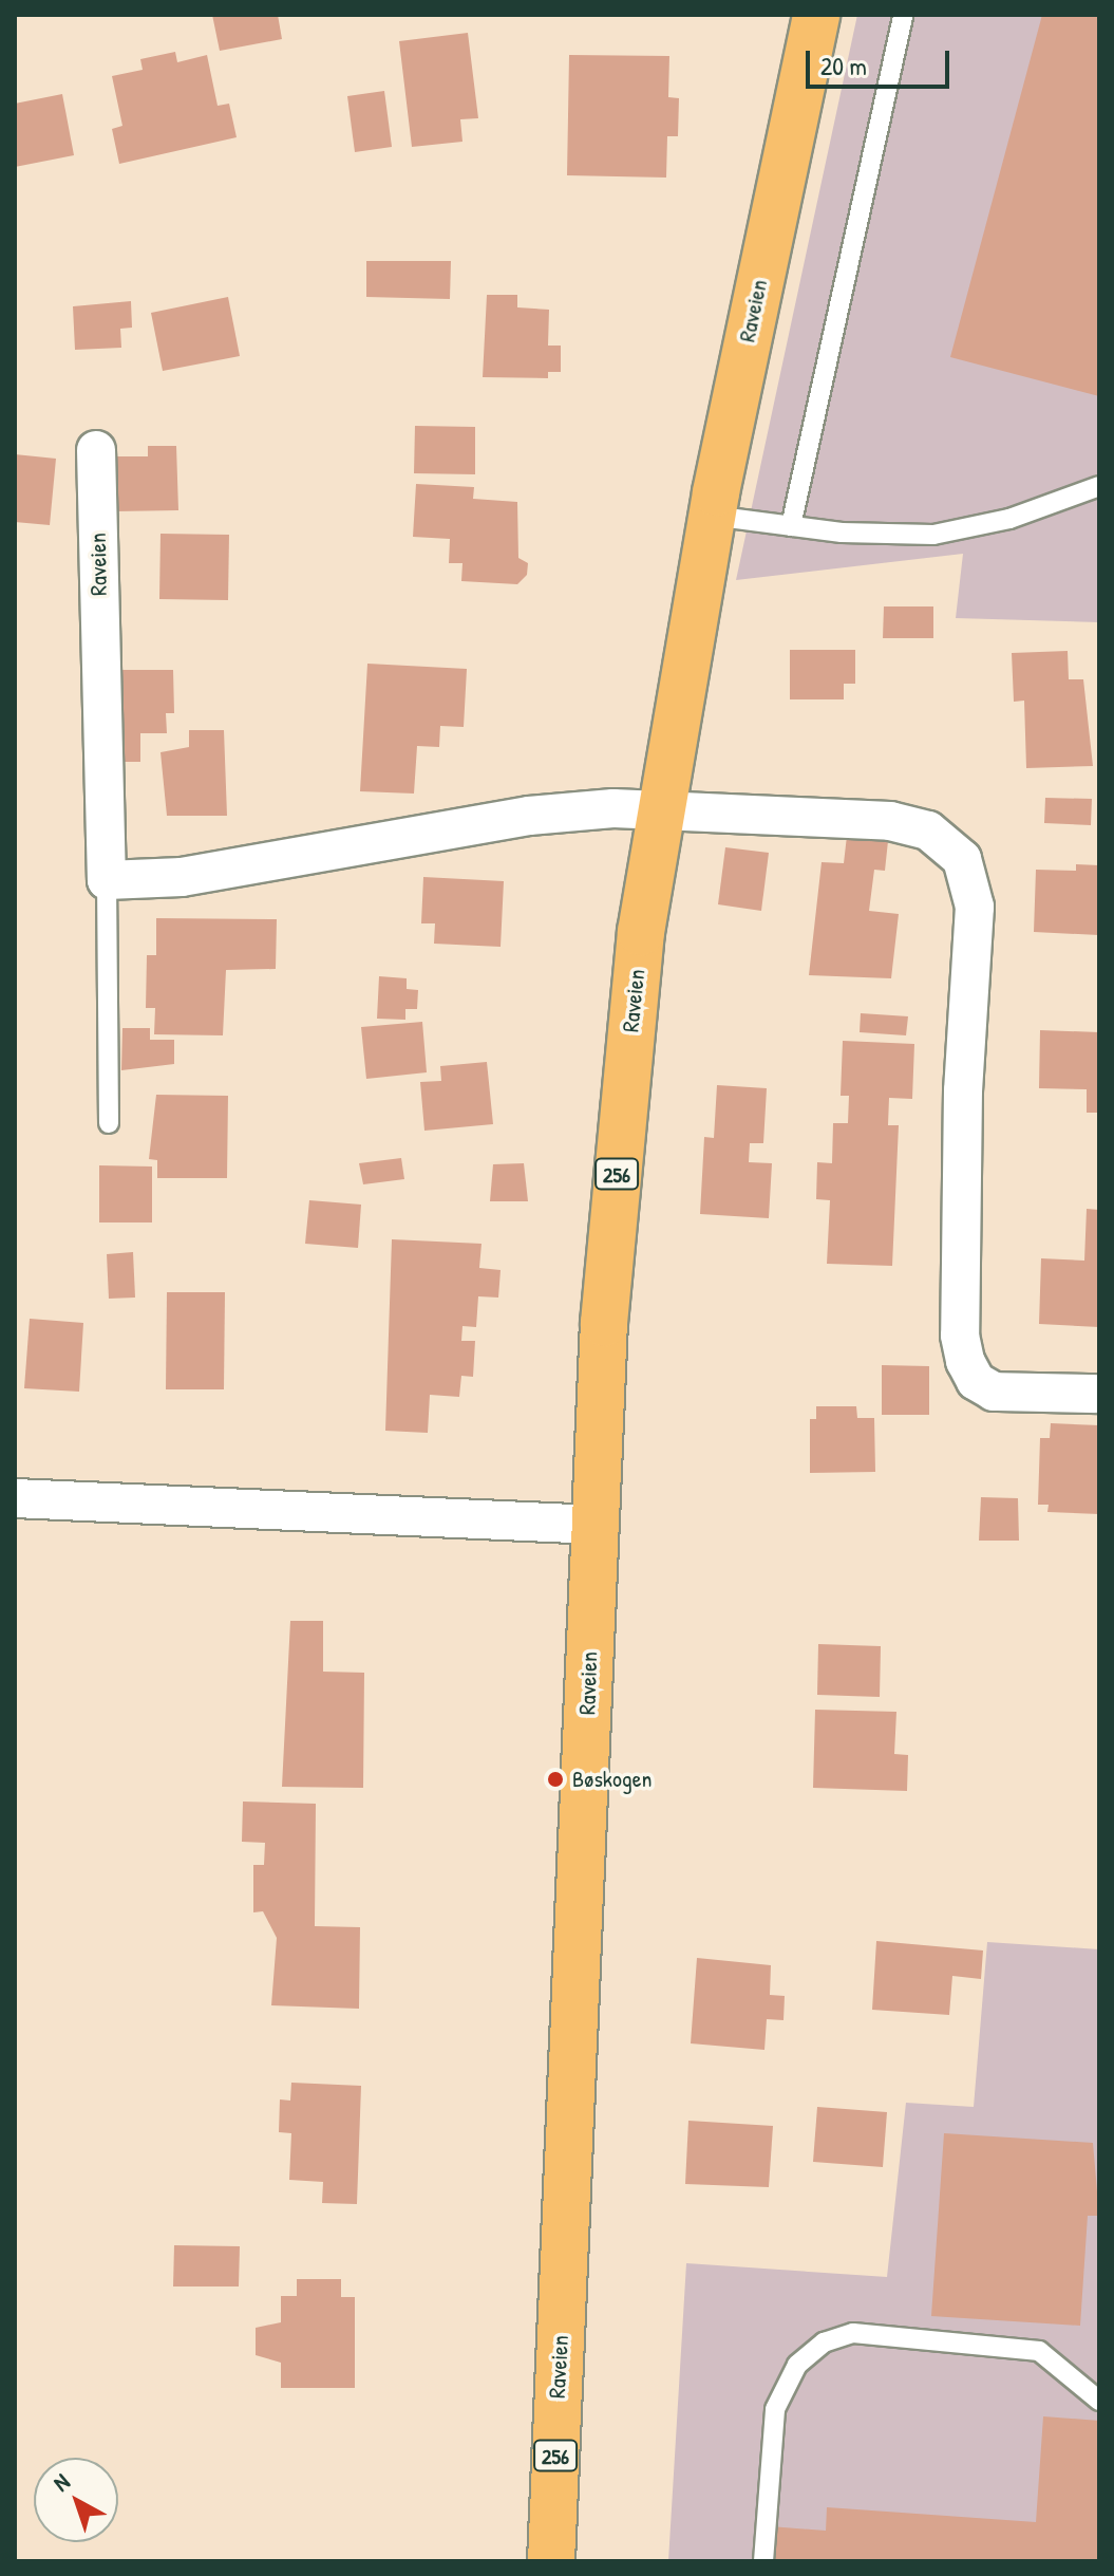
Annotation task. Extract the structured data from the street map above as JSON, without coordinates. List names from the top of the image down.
{
  "streets": {
    "main road": ["Raveien", "256"]
  },
  "places": ["Bøskogen"],
  "scale_bar": "20 m",
  "north": "top left"
}
